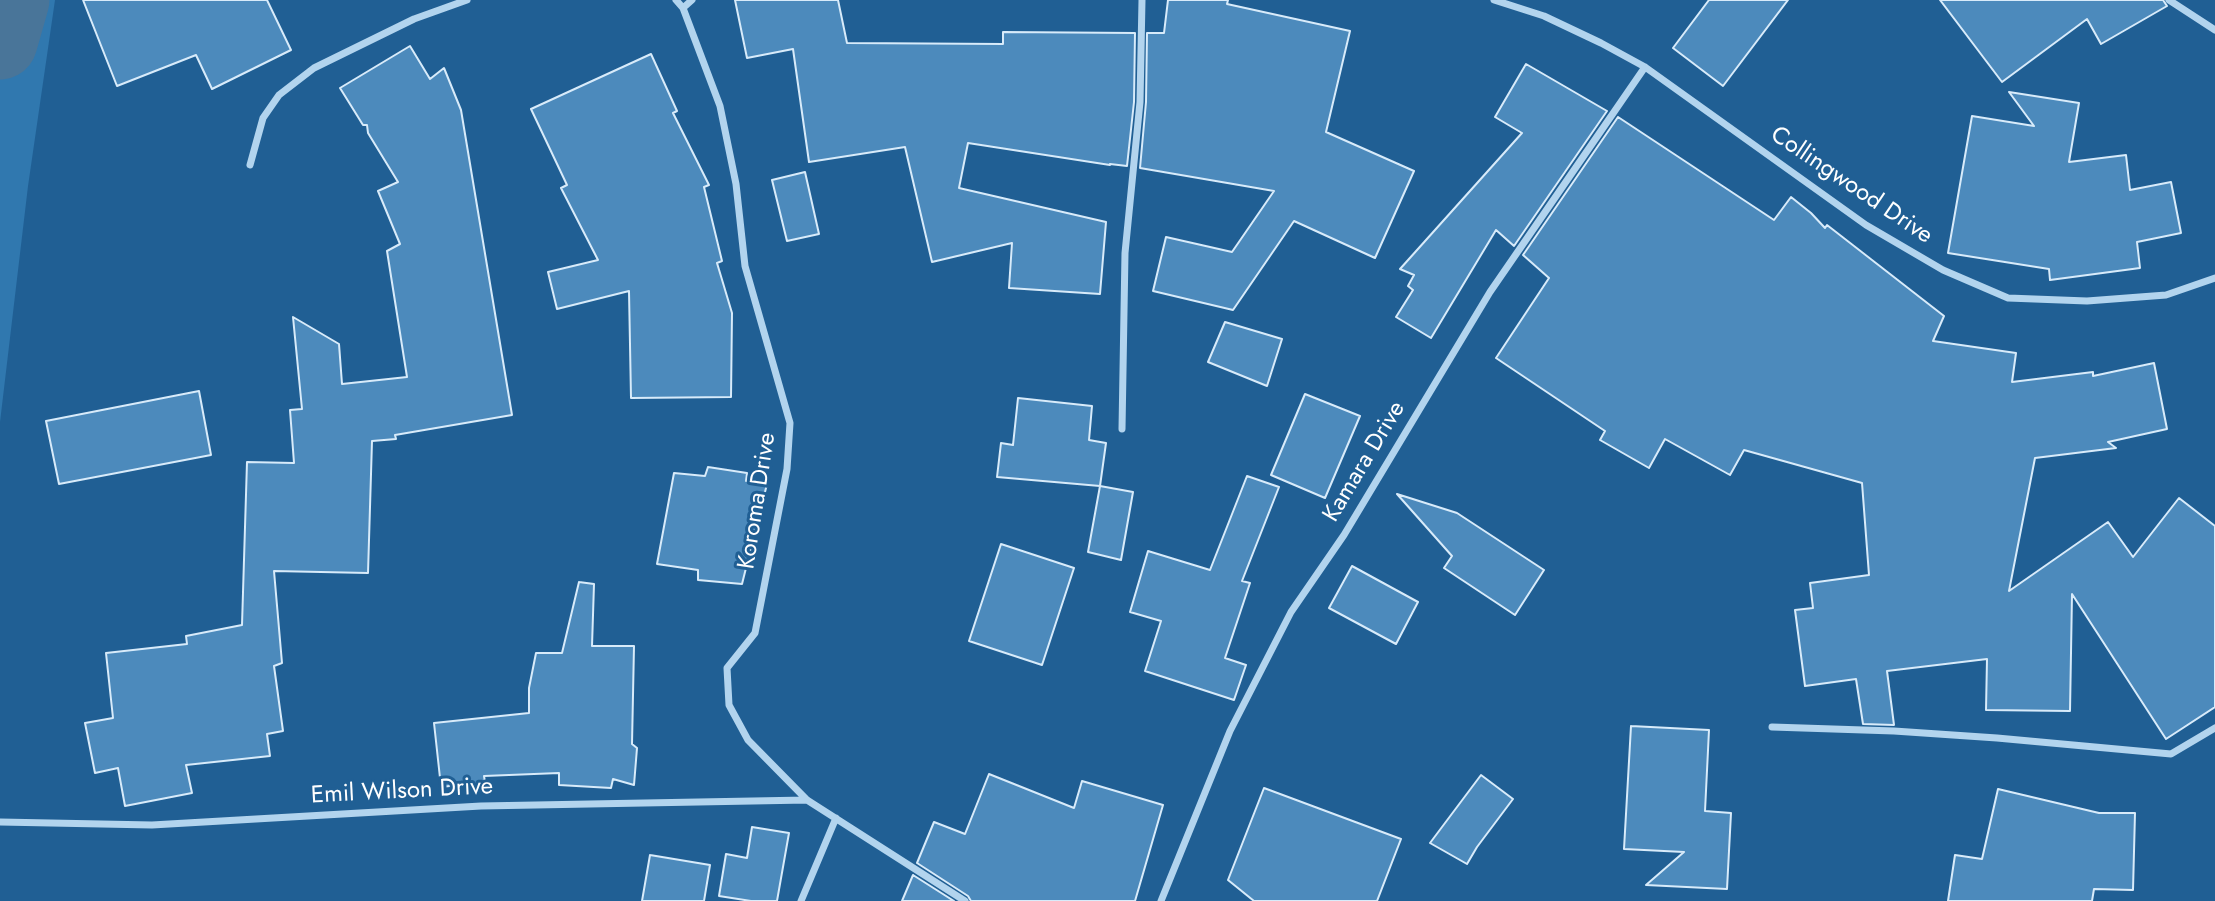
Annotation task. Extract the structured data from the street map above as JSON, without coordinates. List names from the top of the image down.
{
  "streets": {
    "street": [
      "Collingwood Drive",
      "Kamara Drive",
      "Koroma Drive",
      "Emil Wilson Drive"
    ]
  },
  "crossings": [
    ["Collingwood Drive", "Kamara Drive"],
    ["Koroma Drive", "Emil Wilson Drive"]
  ]
}
